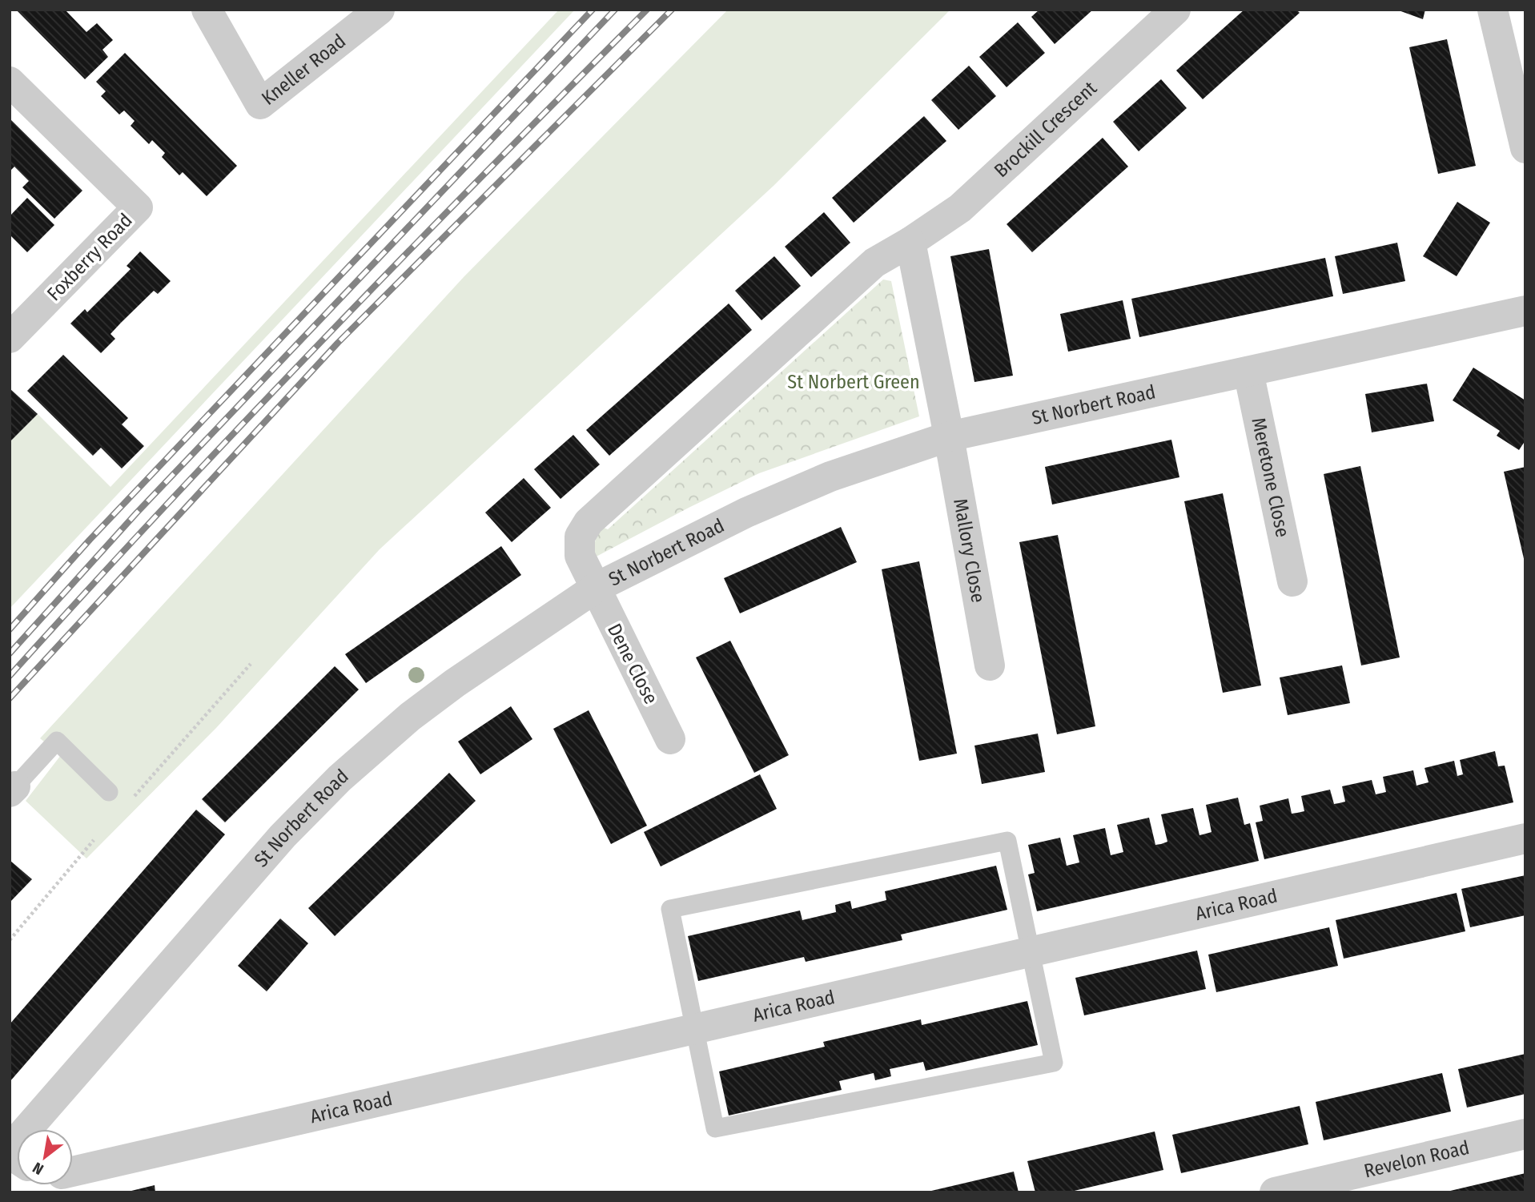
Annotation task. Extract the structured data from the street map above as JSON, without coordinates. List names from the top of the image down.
{
  "streets": {
    "street": [
      "Kneller Road",
      "Brockill Crescent",
      "Foxberry Road",
      "St Norbert Road",
      "Meretone Close",
      "Mallory Close",
      "Dene Close",
      "Arica Road",
      "Revelon Road"
    ]
  },
  "crossings": [
    ["St Norbert Road", "Meretone Close"],
    ["St Norbert Road", "Mallory Close"],
    ["St Norbert Road", "Dene Close"]
  ],
  "parks": ["St Norbert Green"],
  "north": "bottom left"
}
